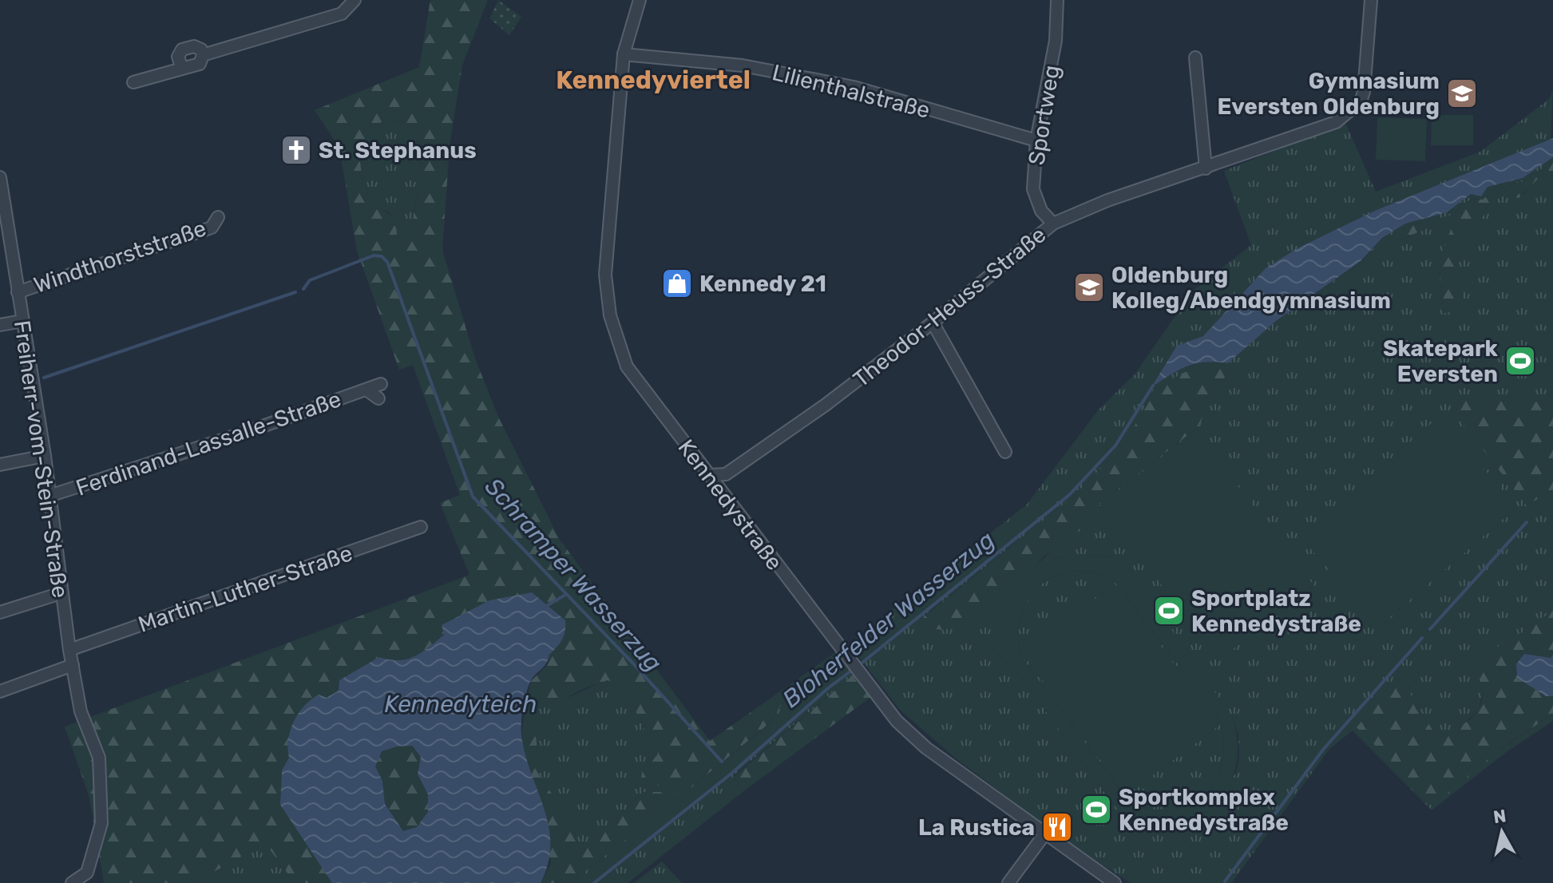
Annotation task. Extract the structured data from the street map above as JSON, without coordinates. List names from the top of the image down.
{
  "streets": {
    "street": [
      "Lilienthalstraße",
      "Sportweg",
      "Windthorststraße",
      "Theodor-Heuss-Straße",
      "Ferdinand-Lassalle-Straße",
      "Freiherr-vom-Stein-Straße",
      "Kennedystraße",
      "Martin-Luther-Straße"
    ]
  },
  "crossings": [
    ["Lilienthalstraße", "Sportweg"],
    ["Lilienthalstraße", "Kennedystraße"],
    ["Sportweg", "Theodor-Heuss-Straße"],
    ["Windthorststraße", "Freiherr-vom-Stein-Straße"],
    ["Theodor-Heuss-Straße", "Kennedystraße"],
    ["Ferdinand-Lassalle-Straße", "Freiherr-vom-Stein-Straße"],
    ["Freiherr-vom-Stein-Straße", "Martin-Luther-Straße"]
  ],
  "districts": ["Kennedyviertel"],
  "water": ["Schramper Wasserzug", "Bloherfelder Wasserzug", "Kennedyteich"],
  "places": {
    "school or university": ["Gymnasium Eversten Oldenburg", "Oldenburg Kolleg/Abendgymnasium"],
    "church": ["St. Stephanus"],
    "shop": ["Kennedy 21"],
    "sports": ["Skatepark Eversten", "Sportplatz Kennedystraße", "Sportkomplex Kennedystraße"],
    "restaurant": ["La Rustica"]
  },
  "north": "top"
}
